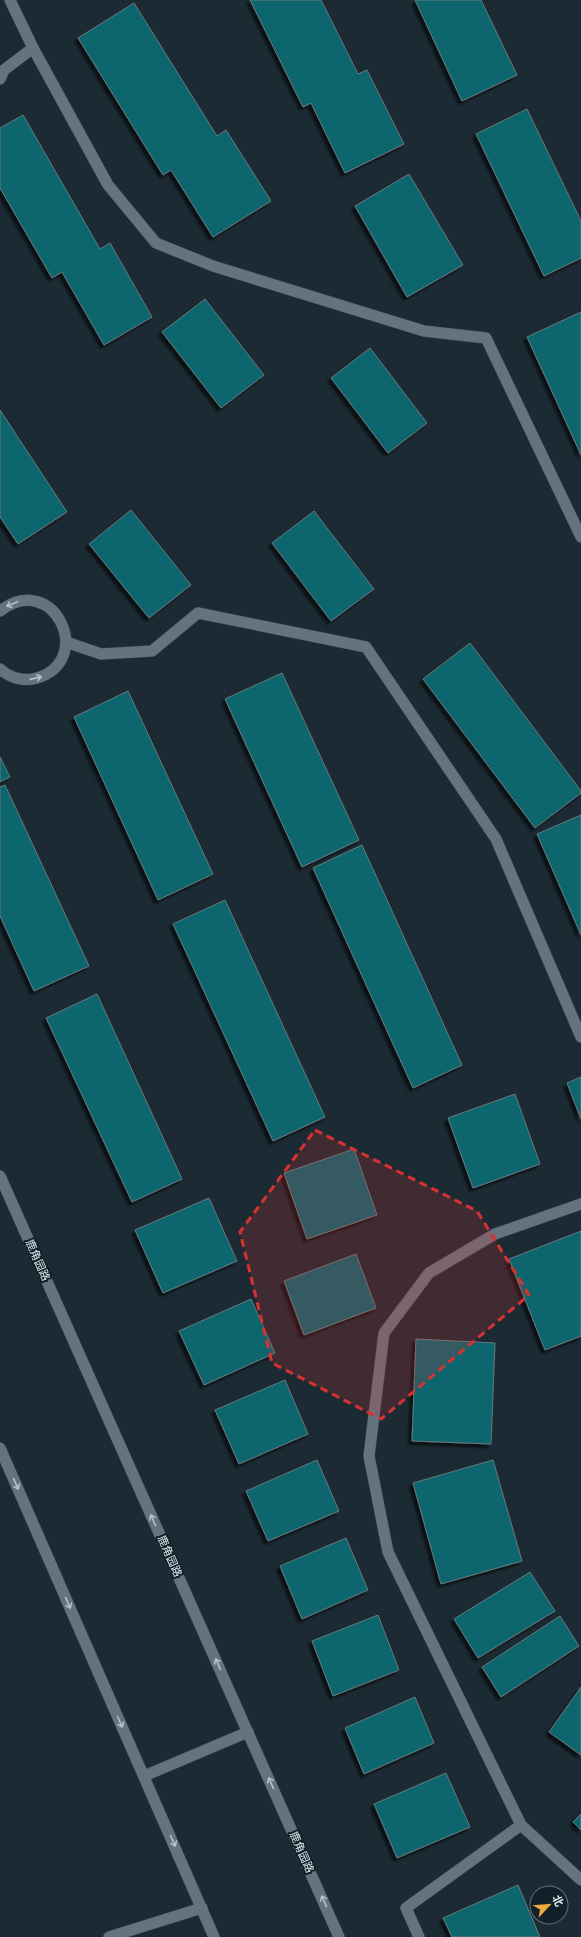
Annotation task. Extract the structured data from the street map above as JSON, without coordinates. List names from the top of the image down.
{
  "streets": {
    "street": ["鹿角园路"]
  },
  "one_way": ["鹿角园路"],
  "north": "top right"
}
